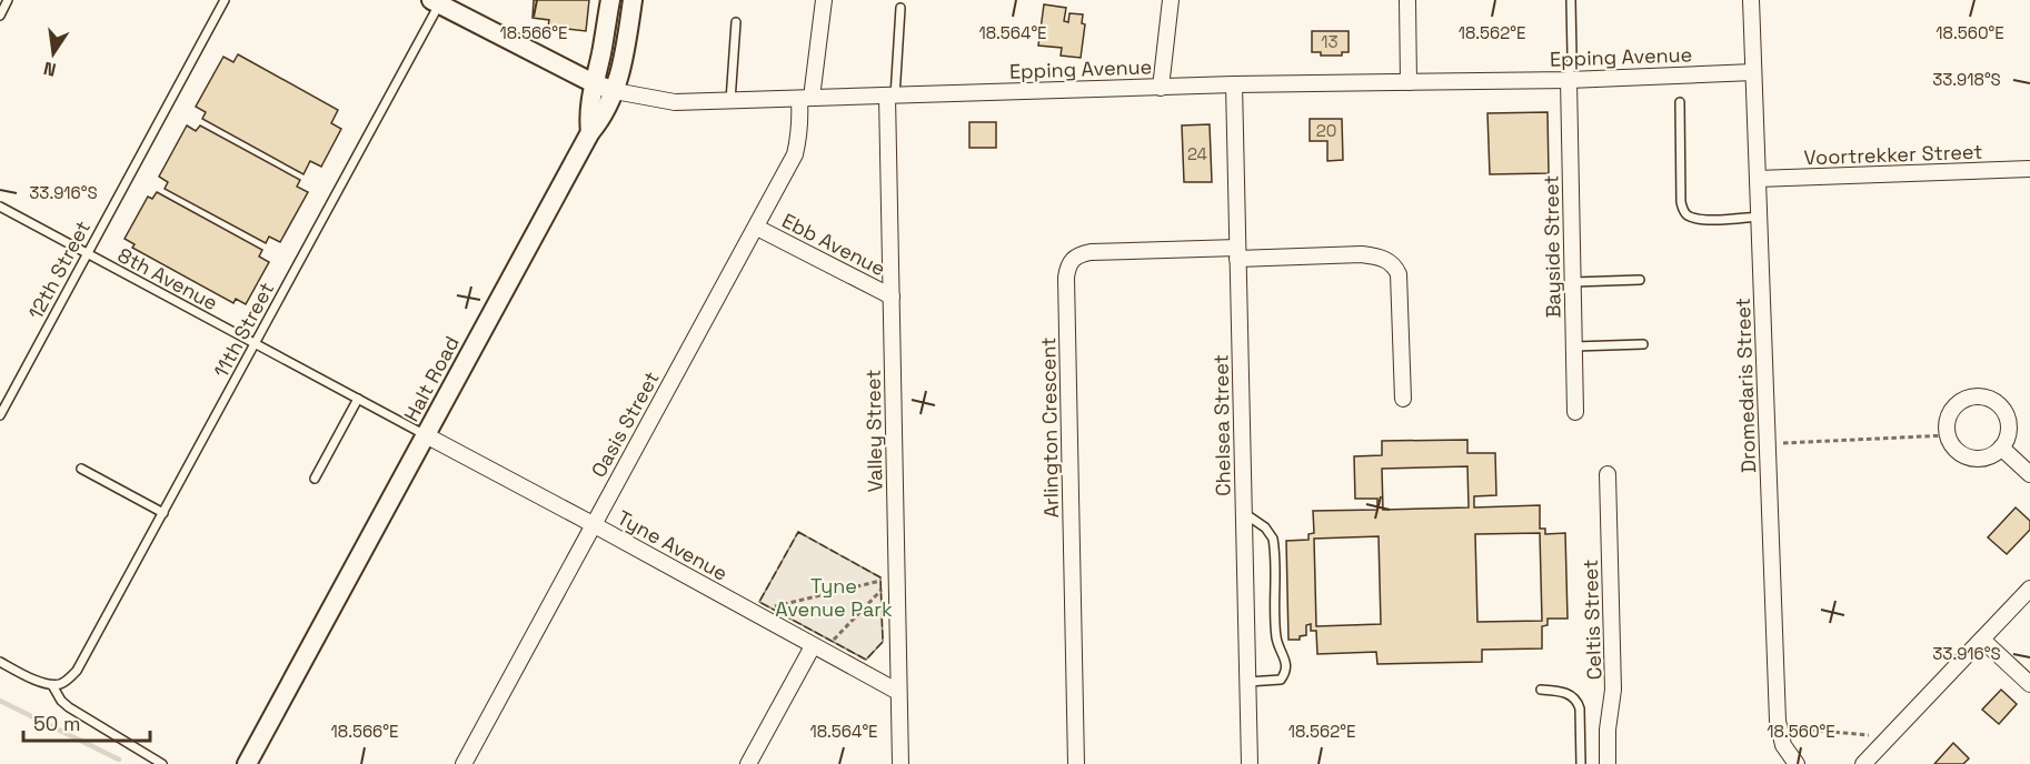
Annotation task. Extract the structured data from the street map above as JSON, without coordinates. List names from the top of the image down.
{
  "streets": {
    "street": [
      "Epping Avenue",
      "Voortrekker Street",
      "Ebb Avenue",
      "Bayside Street",
      "Halt Road",
      "Dromedaris Street",
      "Oasis Street",
      "Chelsea Street",
      "Arlington Crescent",
      "Valley Street",
      "Tyne Avenue",
      "Celtis Street"
    ],
    "lane": ["12th Street", "8th Avenue", "11th Street"]
  },
  "crossings": [
    ["Epping Avenue", "Bayside Street"],
    ["Epping Avenue", "11th Street"],
    ["Epping Avenue", "Halt Road"],
    ["Epping Avenue", "Dromedaris Street"],
    ["Epping Avenue", "Oasis Street"],
    ["Epping Avenue", "Chelsea Street"],
    ["Epping Avenue", "Valley Street"],
    ["Voortrekker Street", "Dromedaris Street"],
    ["Ebb Avenue", "Oasis Street"],
    ["Ebb Avenue", "Valley Street"],
    ["12th Street", "8th Avenue"],
    ["8th Avenue", "11th Street"],
    ["8th Avenue", "Halt Road"],
    ["8th Avenue", "Tyne Avenue"],
    ["Halt Road", "Tyne Avenue"],
    ["Oasis Street", "Tyne Avenue"],
    ["Chelsea Street", "Arlington Crescent"],
    ["Valley Street", "Tyne Avenue"]
  ],
  "parks": ["Tyne Avenue Park"],
  "house_numbers": ["13", "20", "24"],
  "scale_bar": "50 m",
  "north": "bottom",
  "coordinates": [
    "18.566°E",
    "18.564°E",
    "18.562°E",
    "18.560°E",
    "33.918°S",
    "33.916°S"
  ]
}
